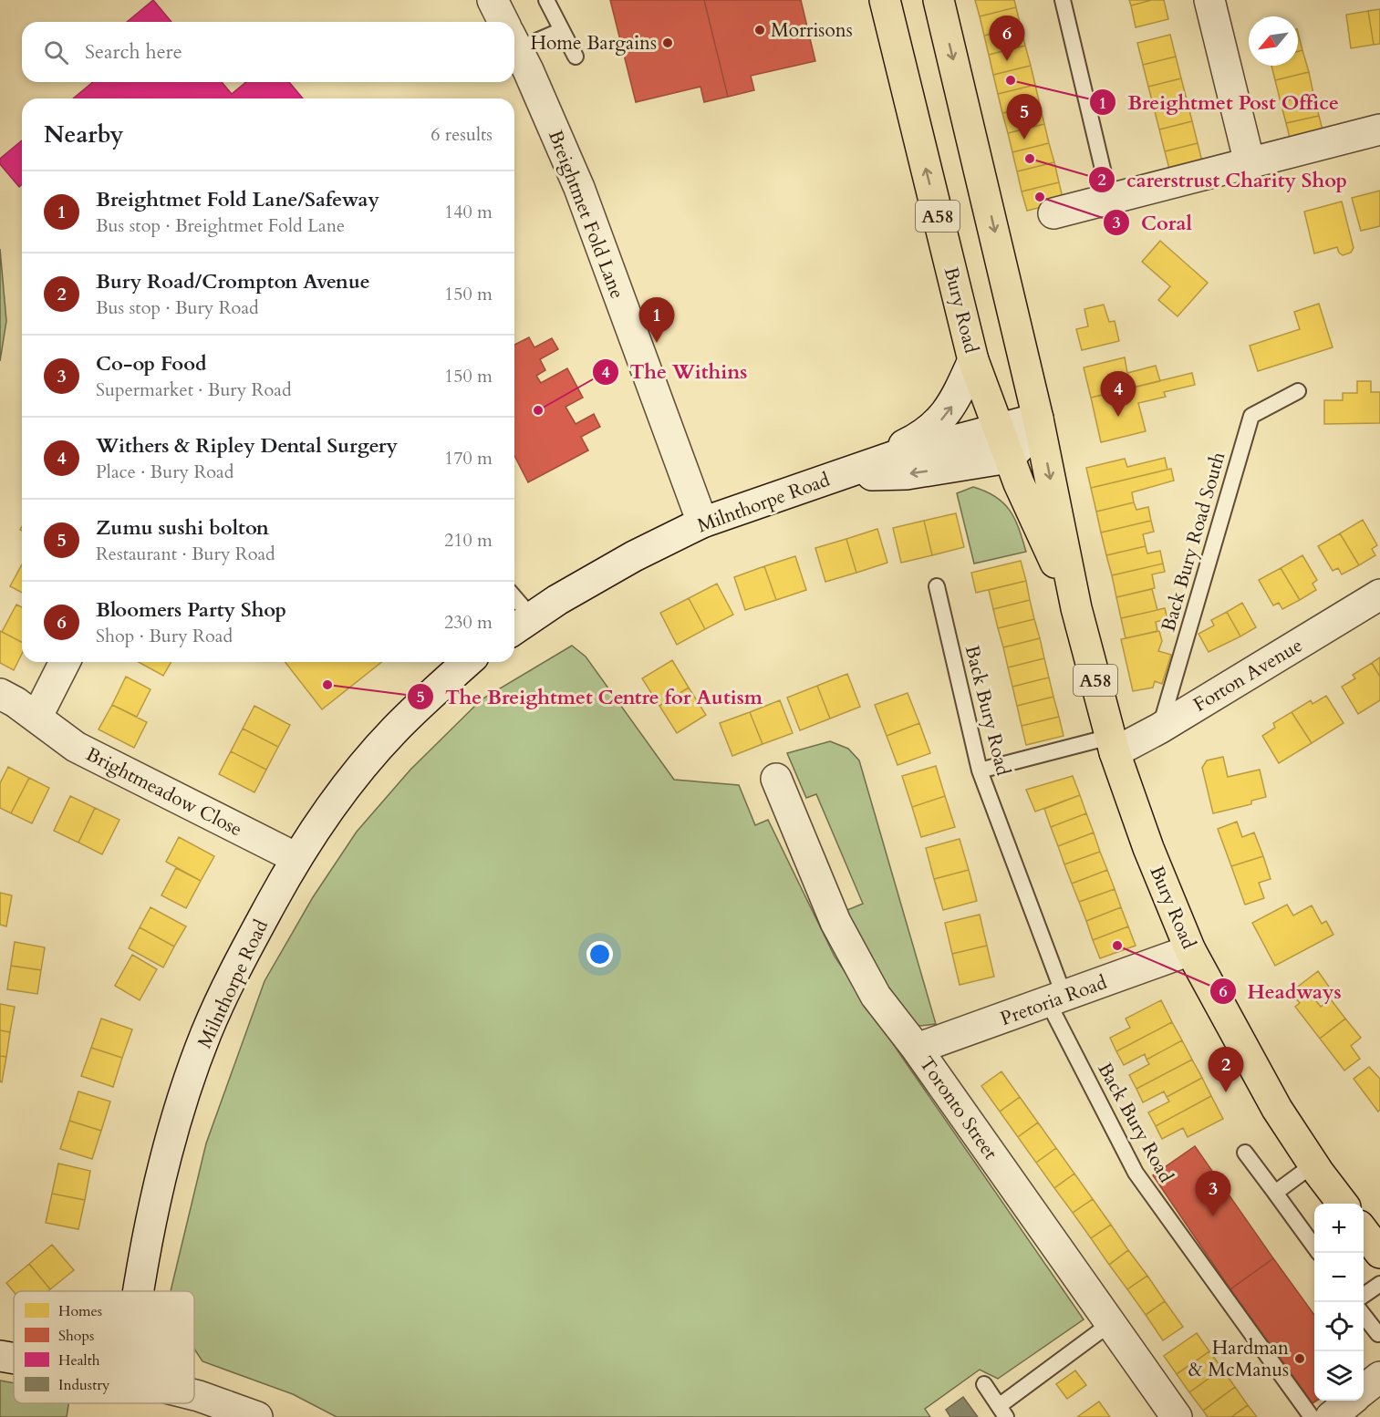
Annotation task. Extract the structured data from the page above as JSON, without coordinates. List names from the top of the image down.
{
  "streets": {
    "highway": ["A58", "Bury Road"],
    "street": [
      "Breightmet Fold Lane",
      "Milnthorpe Road",
      "Forton Avenue",
      "Brightmeadow Close",
      "Pretoria Road",
      "Toronto Street"
    ],
    "lane": ["Back Bury Road South", "Back Bury Road"]
  },
  "crossings": [
    ["Breightmet Fold Lane", "Milnthorpe Road"],
    ["Bury Road", "Milnthorpe Road"],
    ["Bury Road", "Forton Avenue"],
    ["Bury Road", "Pretoria Road"],
    ["Milnthorpe Road", "Brightmeadow Close"],
    ["Back Bury Road South", "Forton Avenue"],
    ["Back Bury Road", "Pretoria Road"],
    ["Pretoria Road", "Toronto Street"]
  ],
  "places": [
    "Morrisons",
    "Home Bargains",
    "Breightmet Post Office",
    "carerstrust Charity Shop",
    "Coral",
    "The Withins",
    "The Breightmet Centre for Autism",
    "Headways",
    "Hardman & McManus"
  ],
  "legend": [
    "Homes",
    "Shops",
    "Health",
    "Industry"
  ],
  "north": "bottom left",
  "page": {
    "pins": [
      "6",
      "5",
      "1",
      "4",
      "2",
      "3"
    ],
    "search": "Search here",
    "heading": ["Nearby", "6 results"],
    "list": [
      {
        "mark": "1",
        "name": "Breightmet Fold Lane/Safeway",
        "note": "Bus stop · Breightmet Fold Lane",
        "value": "140 m"
      },
      {
        "mark": "2",
        "name": "Bury Road/Crompton Avenue",
        "note": "Bus stop · Bury Road",
        "value": "150 m"
      },
      {
        "mark": "3",
        "name": "Co-op Food",
        "note": "Supermarket · Bury Road",
        "value": "150 m"
      },
      {
        "mark": "4",
        "name": "Withers & Ripley Dental Surgery",
        "note": "Place · Bury Road",
        "value": "170 m"
      },
      {
        "mark": "5",
        "name": "Zumu sushi bolton",
        "note": "Restaurant · Bury Road",
        "value": "210 m"
      },
      {
        "mark": "6",
        "name": "Bloomers Party Shop",
        "note": "Shop · Bury Road",
        "value": "230 m"
      }
    ],
    "map_buttons": ["+", "−"]
  }
}
